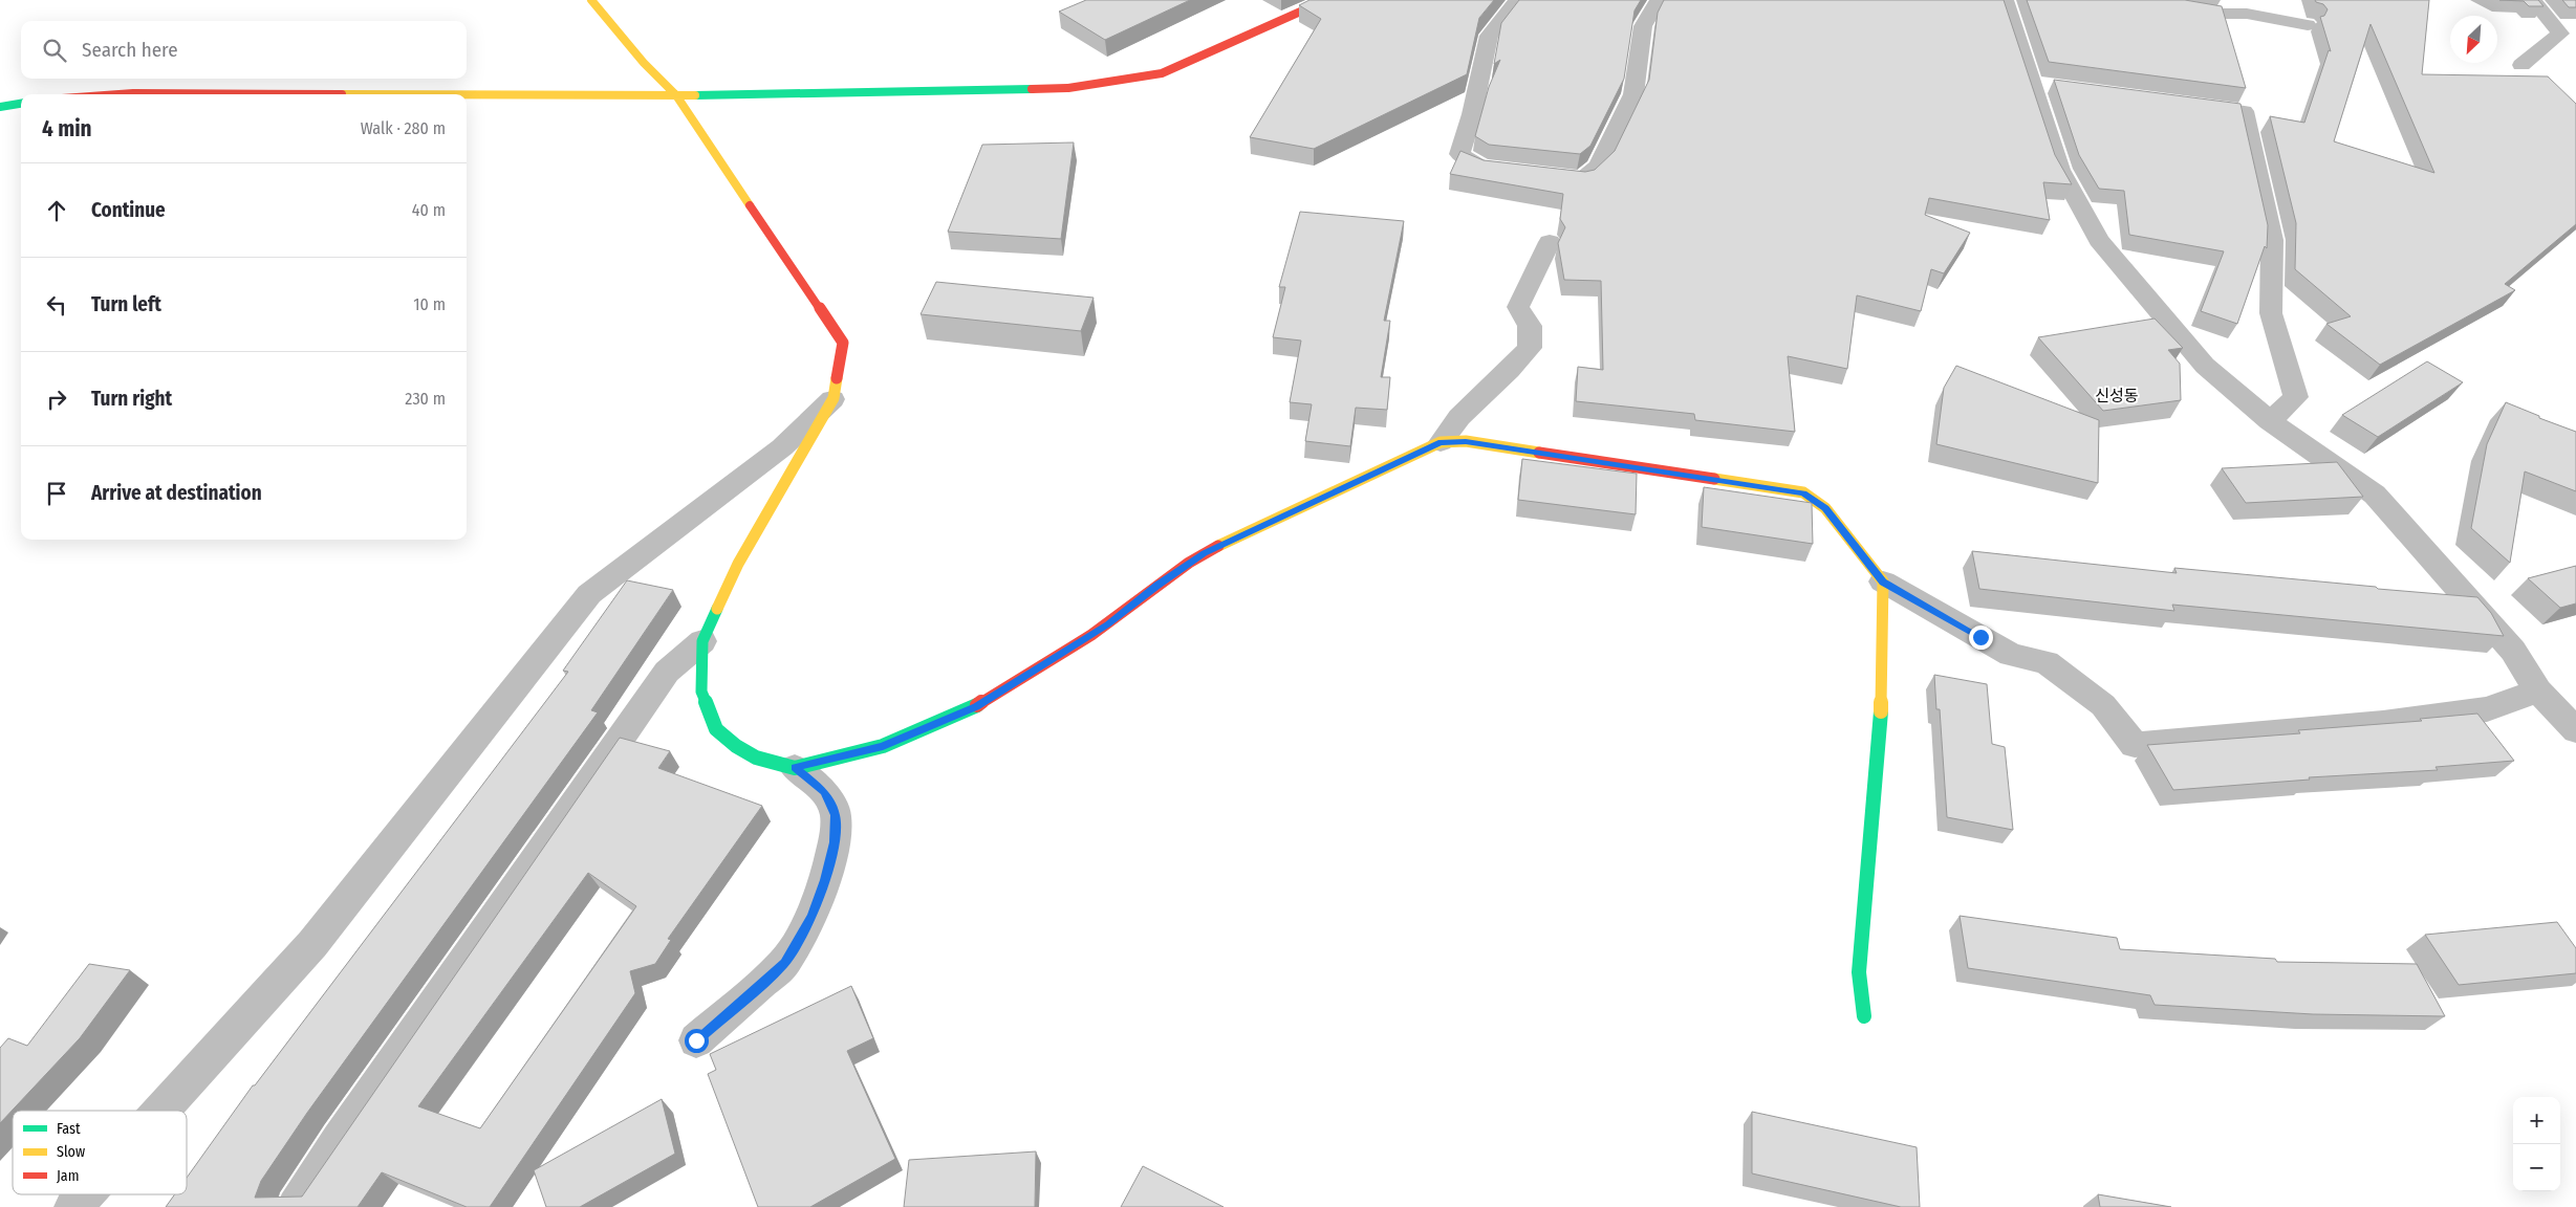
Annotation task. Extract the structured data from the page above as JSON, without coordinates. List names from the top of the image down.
{
  "districts": ["신성동"],
  "legend": ["Fast", "Slow", "Jam"],
  "north": "bottom left",
  "page": {
    "search": "Search here",
    "heading": ["4 min", "Walk · 280 m"],
    "list": [
      ["Continue", "40 m"],
      ["Turn left", "10 m"],
      ["Turn right", "230 m"],
      "Arrive at destination"
    ],
    "map_buttons": ["+", "−"]
  }
}
